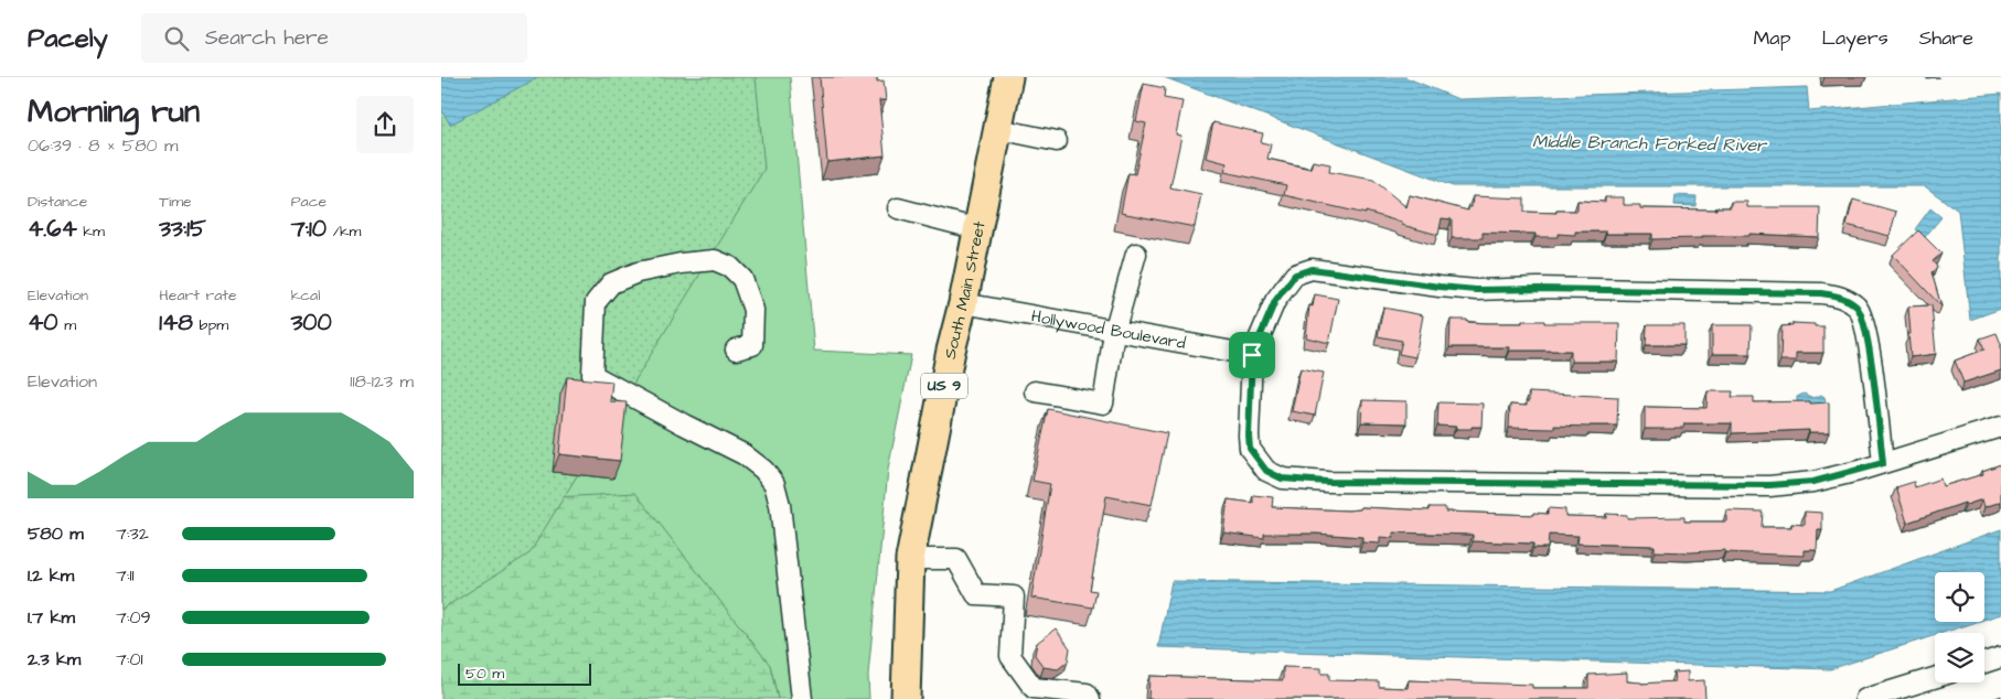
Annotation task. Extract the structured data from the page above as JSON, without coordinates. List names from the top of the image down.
{
  "streets": {
    "highway": ["South Main Street", "US 9"],
    "street": ["Hollywood Boulevard"]
  },
  "crossings": [
    ["South Main Street", "Hollywood Boulevard"]
  ],
  "water": ["Middle Branch Forked River"],
  "scale_bar": "50 m",
  "page": {
    "header": "Pacely",
    "search": "Search here",
    "nav": ["Map", "Layers", "Share"],
    "heading": ["Morning run", "06:39 · 8 × 580 m"],
    "stats": [
      ["Distance", "4.64 km"],
      ["Time", "33:15"],
      ["Pace", "7:10 /km"],
      ["Elevation", "40 m"],
      ["Heart rate", "148 bpm"],
      ["kcal", "300"]
    ],
    "chart": ["Elevation", "118–123 m"],
    "list": [
      {
        "name": "580 m",
        "note": "7:32"
      },
      {
        "name": "1.2 km",
        "note": "7:11"
      },
      {
        "name": "1.7 km",
        "note": "7:09"
      },
      {
        "name": "2.3 km",
        "note": "7:01"
      }
    ],
    "scale": "50 m"
  }
}
